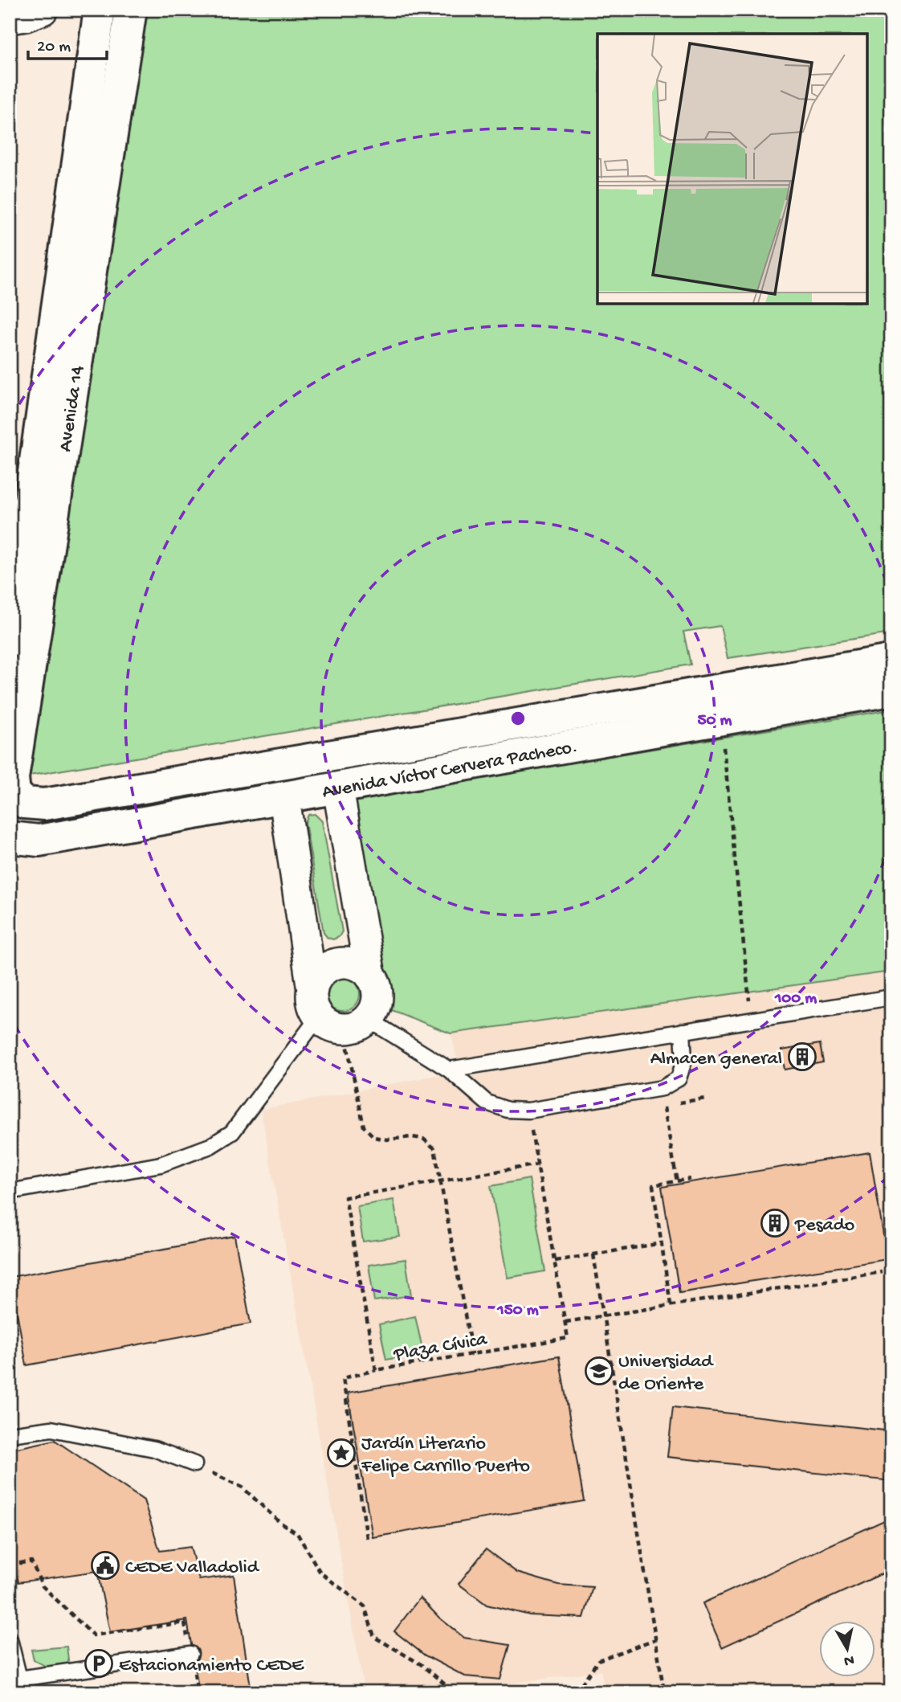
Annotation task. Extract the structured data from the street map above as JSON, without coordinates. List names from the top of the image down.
{
  "streets": {
    "street": ["Avenida 14", "Avenida Víctor Cervera Pacheco."],
    "path": ["Plaza Cívica"]
  },
  "crossings": [
    ["Avenida 14", "Avenida Víctor Cervera Pacheco."]
  ],
  "places": {
    "building": ["Almacen general", "Pesado"],
    "school or university": ["Universidad de Oriente"],
    "place": ["Jardín Literario Felipe Carrillo Puerto"],
    "public building": ["CEDE Valladolid"],
    "parking": ["Estacionamiento CEDE"]
  },
  "scale_bar": "20 m",
  "north": "bottom",
  "rings": ["50 m", "100 m", "150 m"]
}
